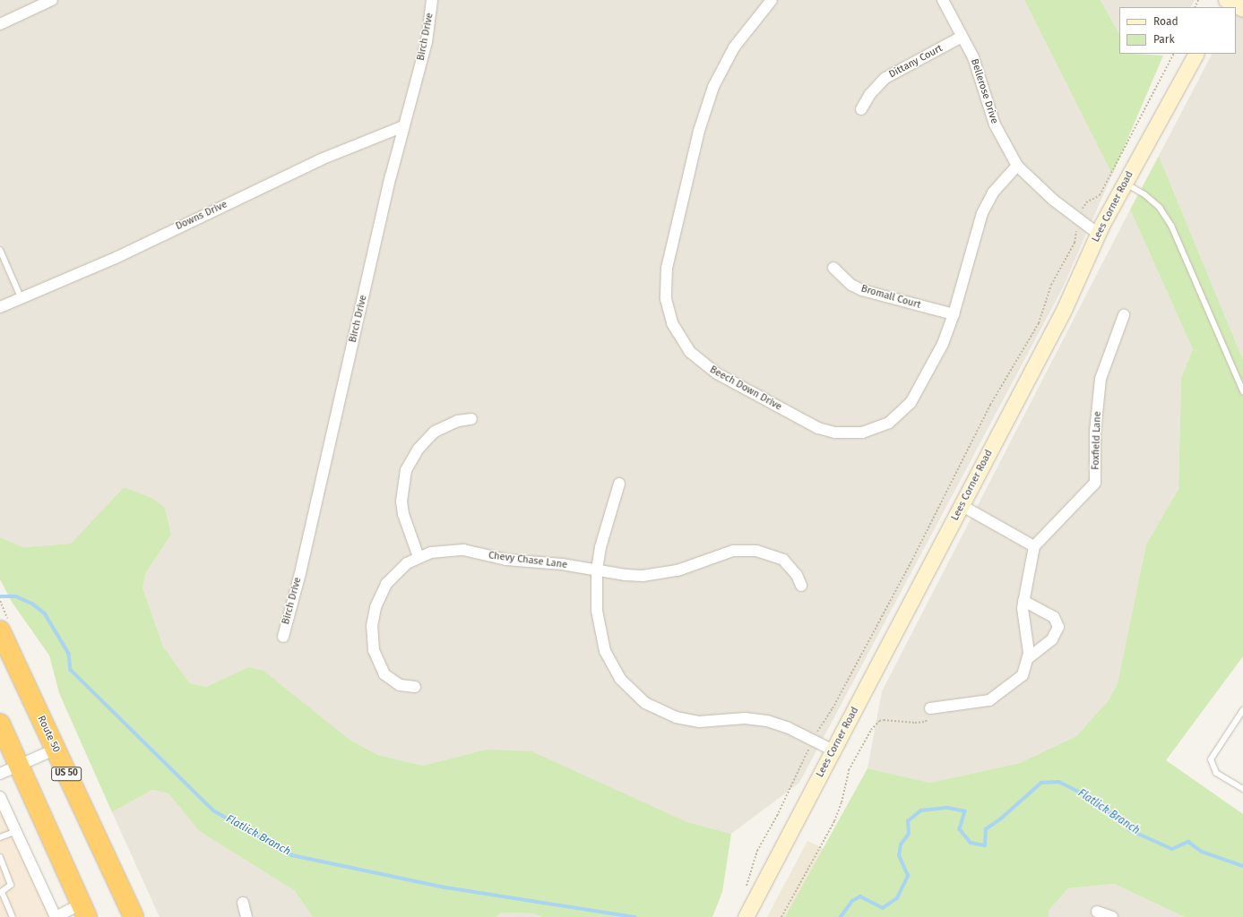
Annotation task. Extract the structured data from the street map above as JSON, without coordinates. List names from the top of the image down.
{
  "streets": {
    "highway": ["Route 50", "US 50"],
    "street": [
      "Birch Drive",
      "Dittany Court",
      "Bellerose Drive",
      "Lees Corner Road",
      "Downs Drive",
      "Bromall Court",
      "Beech Down Drive",
      "Foxfield Lane",
      "Chevy Chase Lane"
    ]
  },
  "crossings": [
    ["Birch Drive", "Downs Drive"],
    ["Dittany Court", "Bellerose Drive"],
    ["Bellerose Drive", "Lees Corner Road"],
    ["Bellerose Drive", "Beech Down Drive"],
    ["Bromall Court", "Beech Down Drive"]
  ],
  "water": ["Flatlick Branch"],
  "legend": ["Road", "Park"]
}
